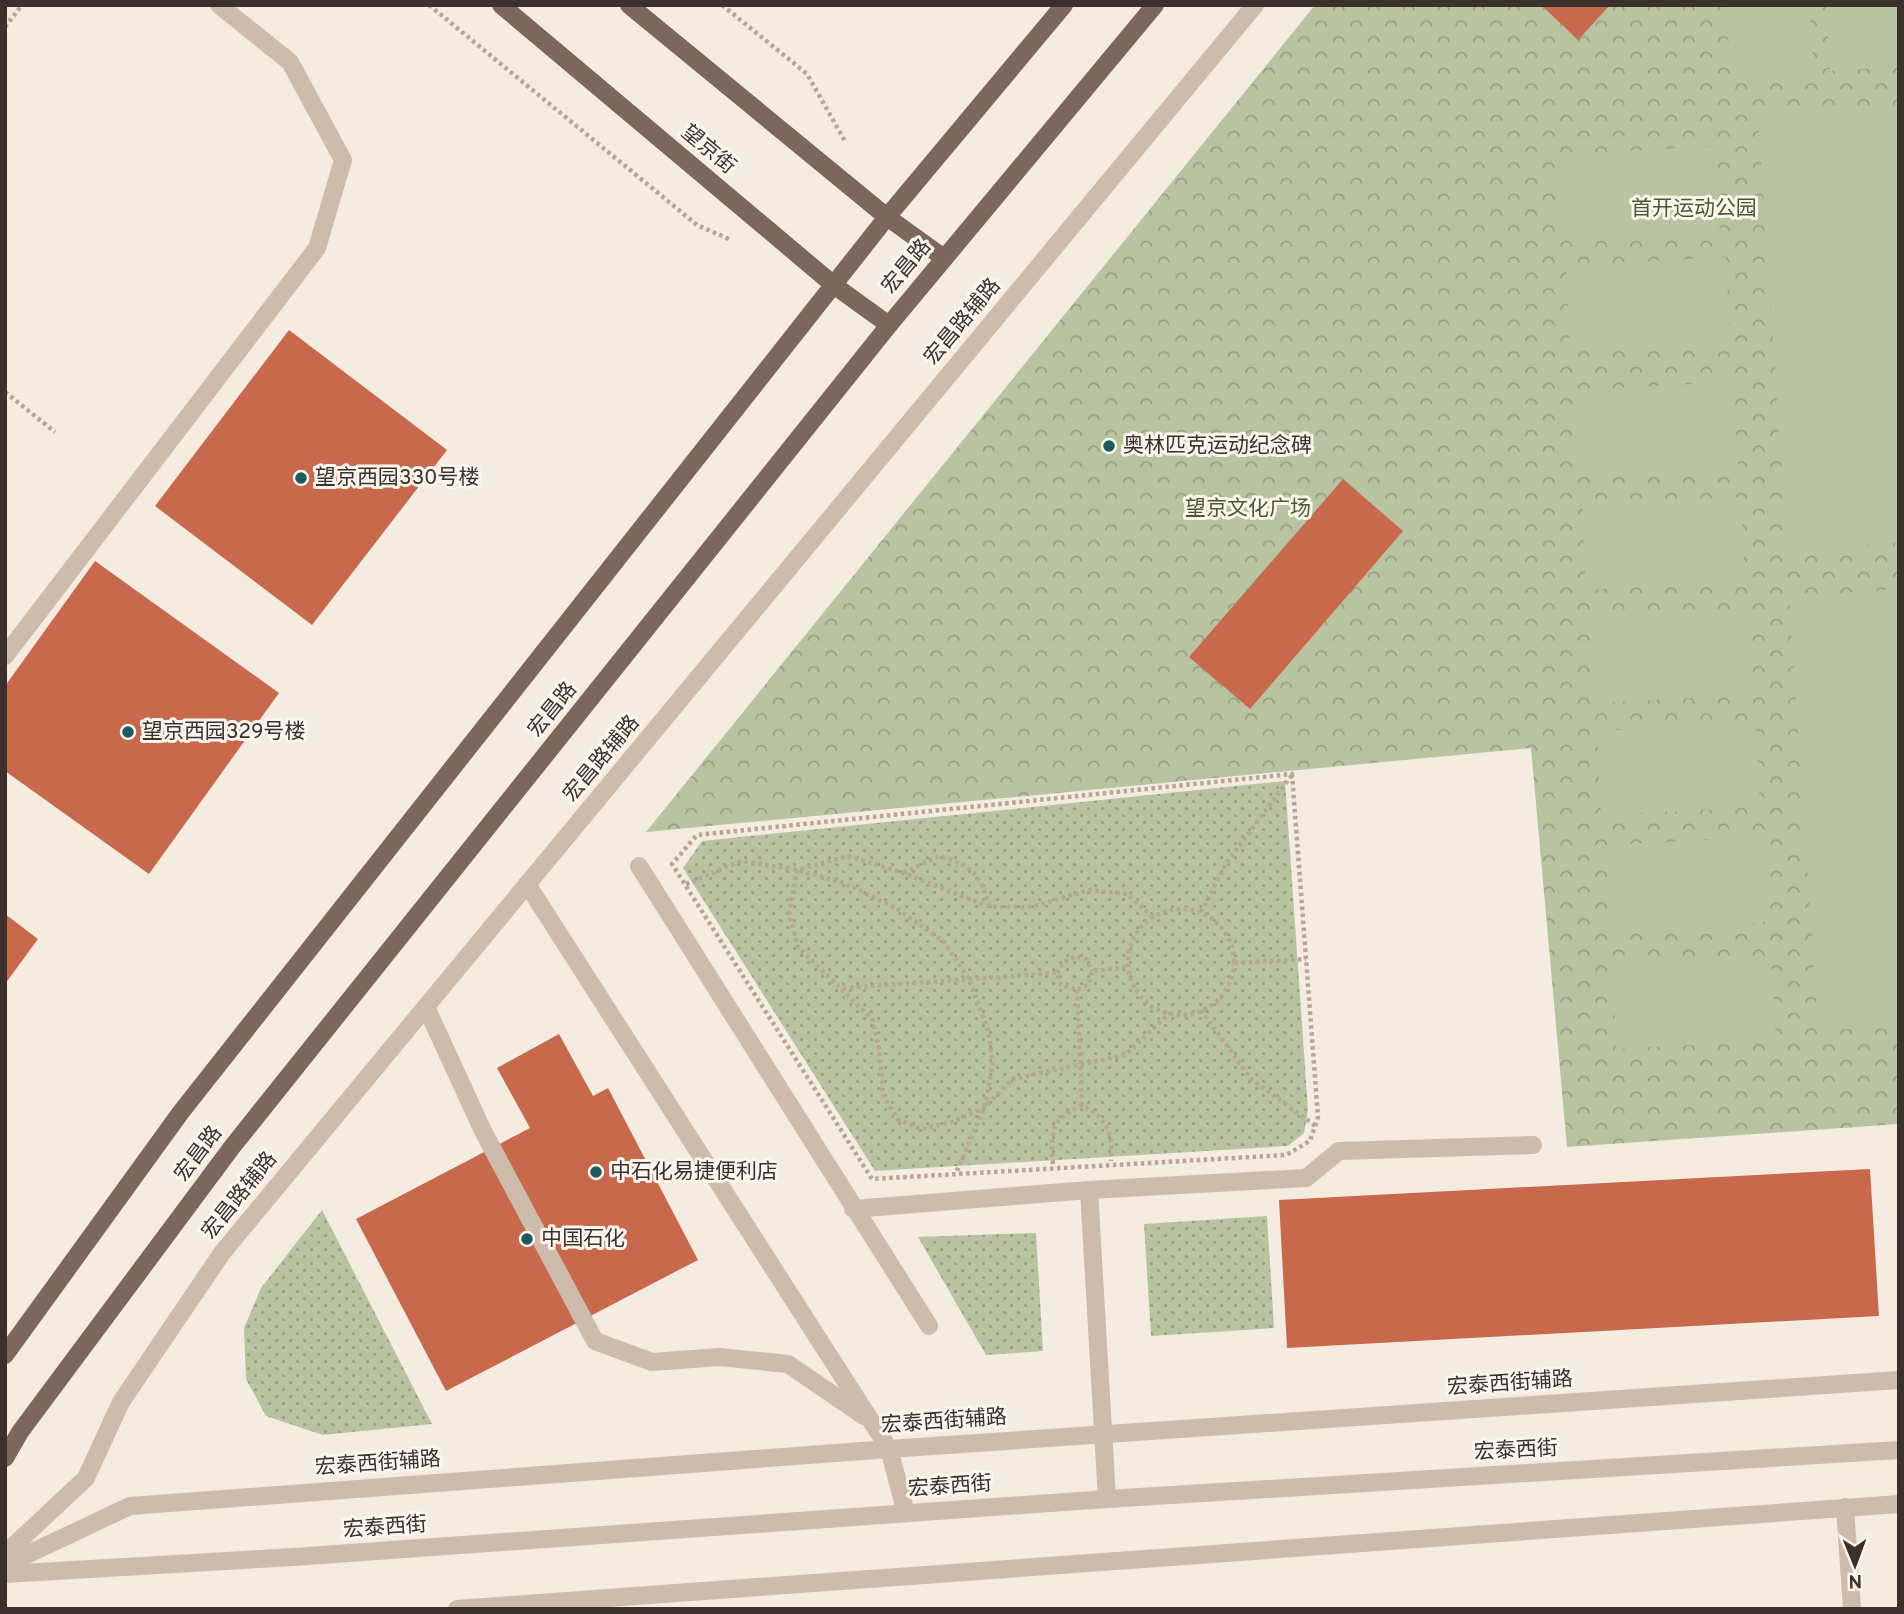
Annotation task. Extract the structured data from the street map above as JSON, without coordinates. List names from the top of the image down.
{
  "streets": {
    "main road": ["望京街", "宏昌路"],
    "street": ["宏昌路辅路", "宏泰西街辅路", "宏泰西街"]
  },
  "crossings": [
    ["望京街", "宏昌路"]
  ],
  "parks": ["首开运动公园", "望京文化广场"],
  "places": [
    "奥林匹克运动纪念碑",
    "望京西园330号楼",
    "望京西园329号楼",
    "中石化易捷便利店",
    "中国石化"
  ],
  "north": "bottom"
}
